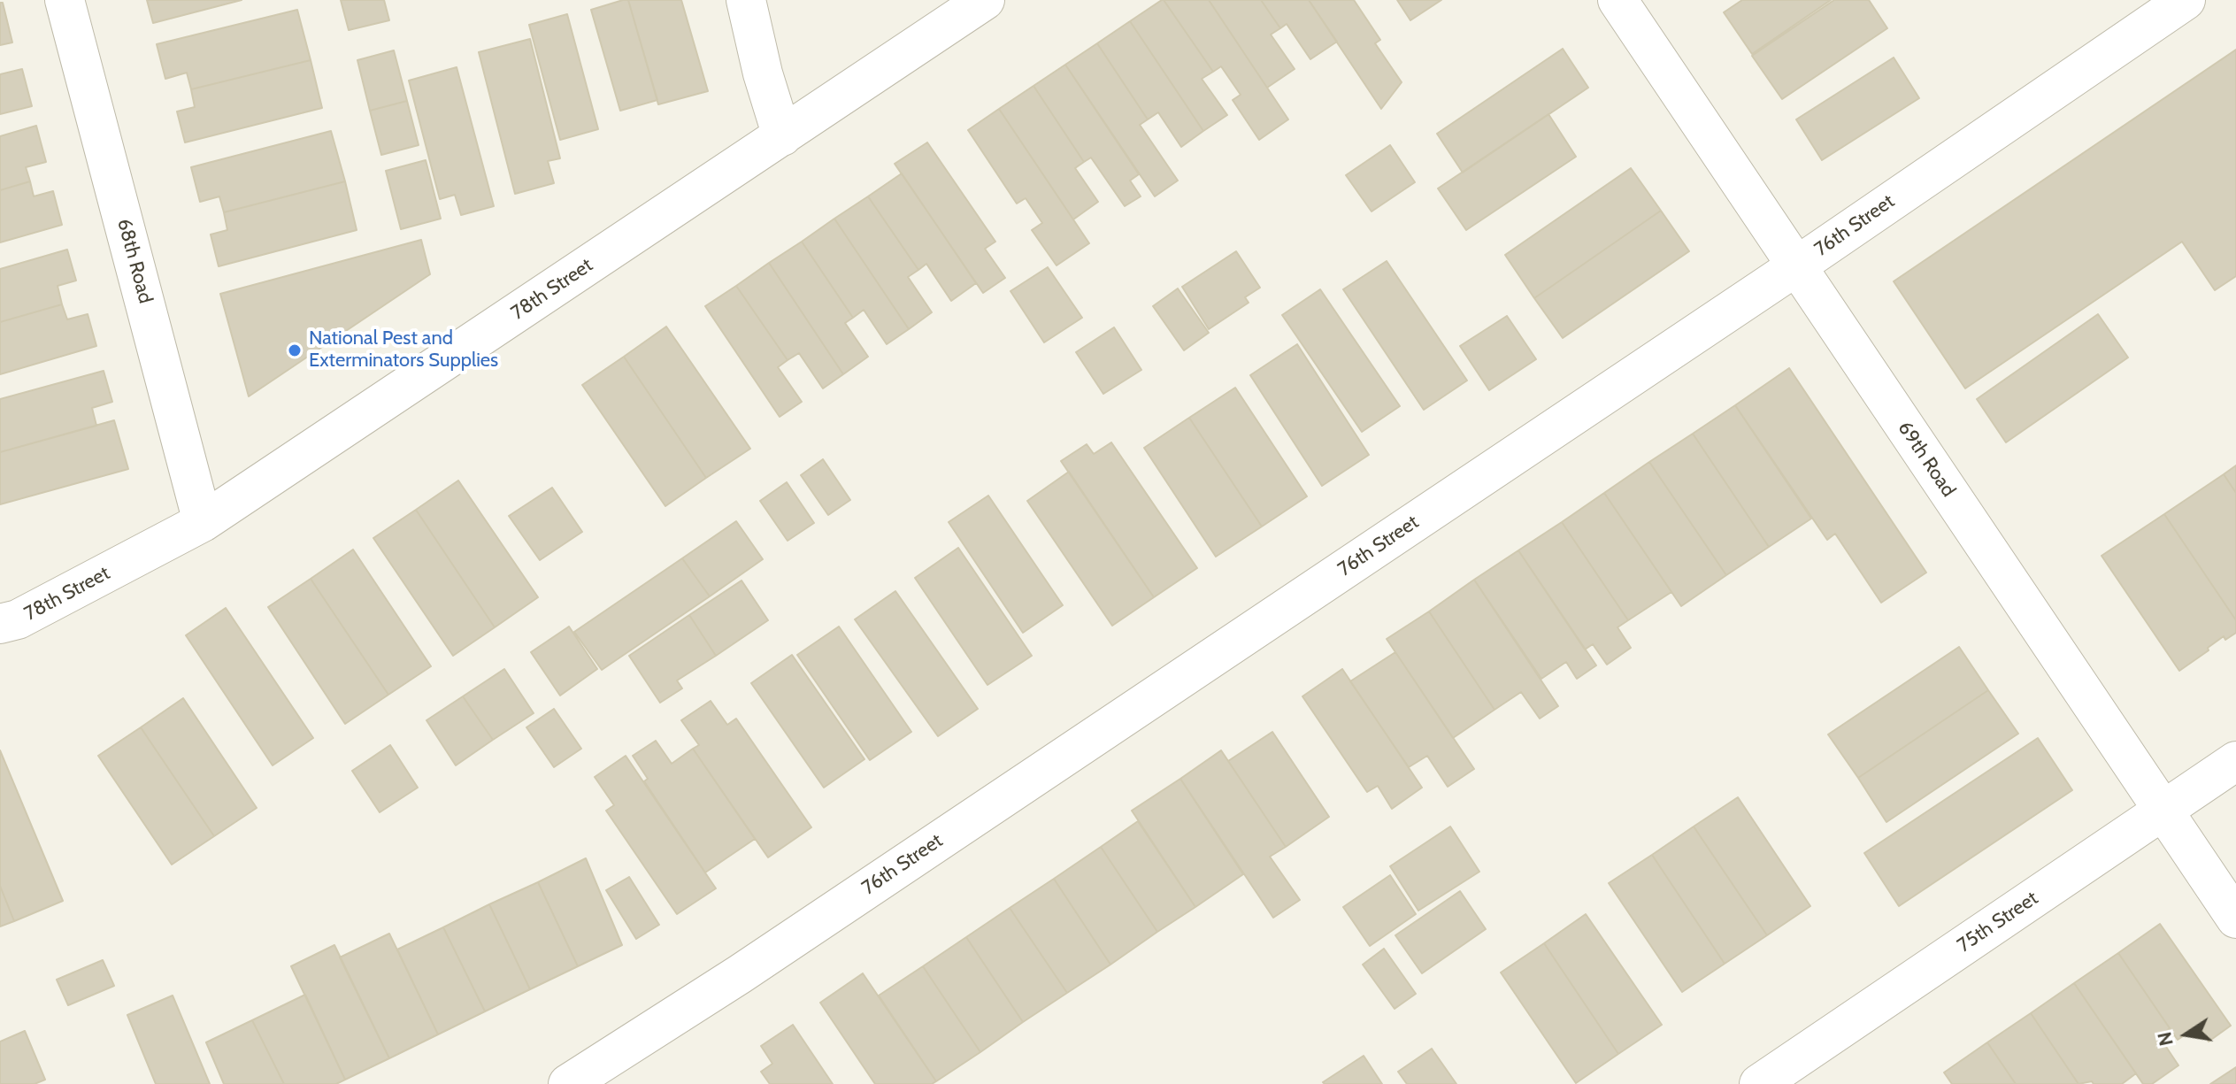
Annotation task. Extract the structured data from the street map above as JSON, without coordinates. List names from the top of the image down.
{
  "streets": {
    "street": [
      "76th Street",
      "68th Road",
      "78th Street",
      "69th Road",
      "75th Street"
    ]
  },
  "crossings": [
    ["76th Street", "69th Road"],
    ["68th Road", "78th Street"],
    ["69th Road", "75th Street"]
  ],
  "places": ["National Pest and Exterminators Supplies"],
  "north": "left"
}
